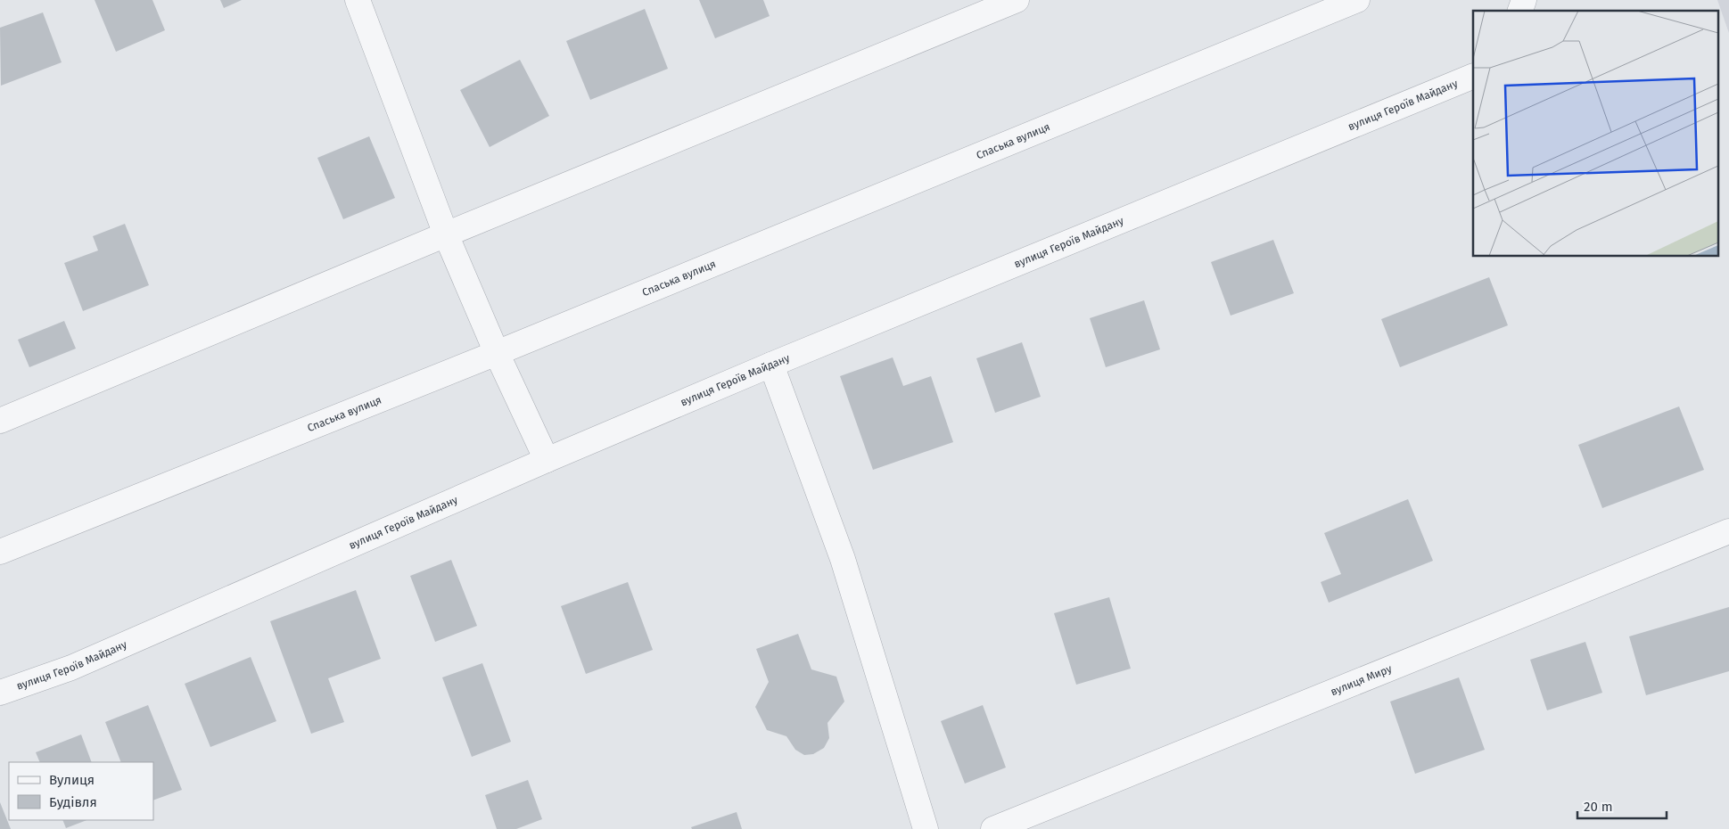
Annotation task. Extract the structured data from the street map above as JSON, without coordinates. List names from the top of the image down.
{
  "streets": {
    "street": ["вулиця Героїв Майдану", "Спаська вулиця", "вулиця Миру"]
  },
  "legend": ["Вулиця", "Будівля"],
  "scale_bar": "20 m"
}
